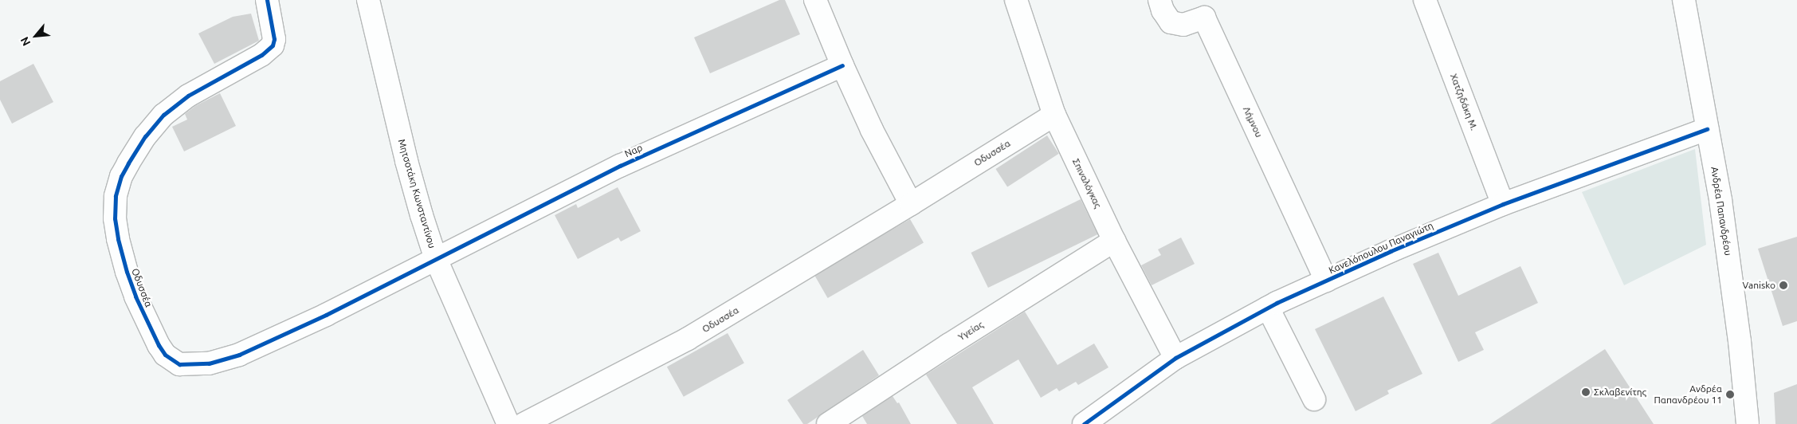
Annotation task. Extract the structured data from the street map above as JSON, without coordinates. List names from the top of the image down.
{
  "streets": {
    "street": [
      "Χατζηδάκη Μ.",
      "Λήμνου",
      "Ναρ",
      "Οδυσσέα",
      "Σπιναλόγκας",
      "Μητσοτάκη Κωνσταντίνου",
      "Ανδρέα Παπανδρέου",
      "Κανελόπουλου Παναγιώτη",
      "Υγείας"
    ]
  },
  "crossings": [
    ["Χατζηδάκη Μ.", "Κανελόπουλου Παναγιώτη"],
    ["Λήμνου", "Κανελόπουλου Παναγιώτη"],
    ["Ναρ", "Οδυσσέα"],
    ["Ναρ", "Μητσοτάκη Κωνσταντίνου"],
    ["Οδυσσέα", "Σπιναλόγκας"],
    ["Οδυσσέα", "Μητσοτάκη Κωνσταντίνου"],
    ["Σπιναλόγκας", "Κανελόπουλου Παναγιώτη"],
    ["Σπιναλόγκας", "Υγείας"],
    ["Ανδρέα Παπανδρέου", "Κανελόπουλου Παναγιώτη"]
  ],
  "places": ["Vanisko", "Σκλαβενίτης", "Ανδρέα Παπανδρέου 11"],
  "north": "bottom left"
}
